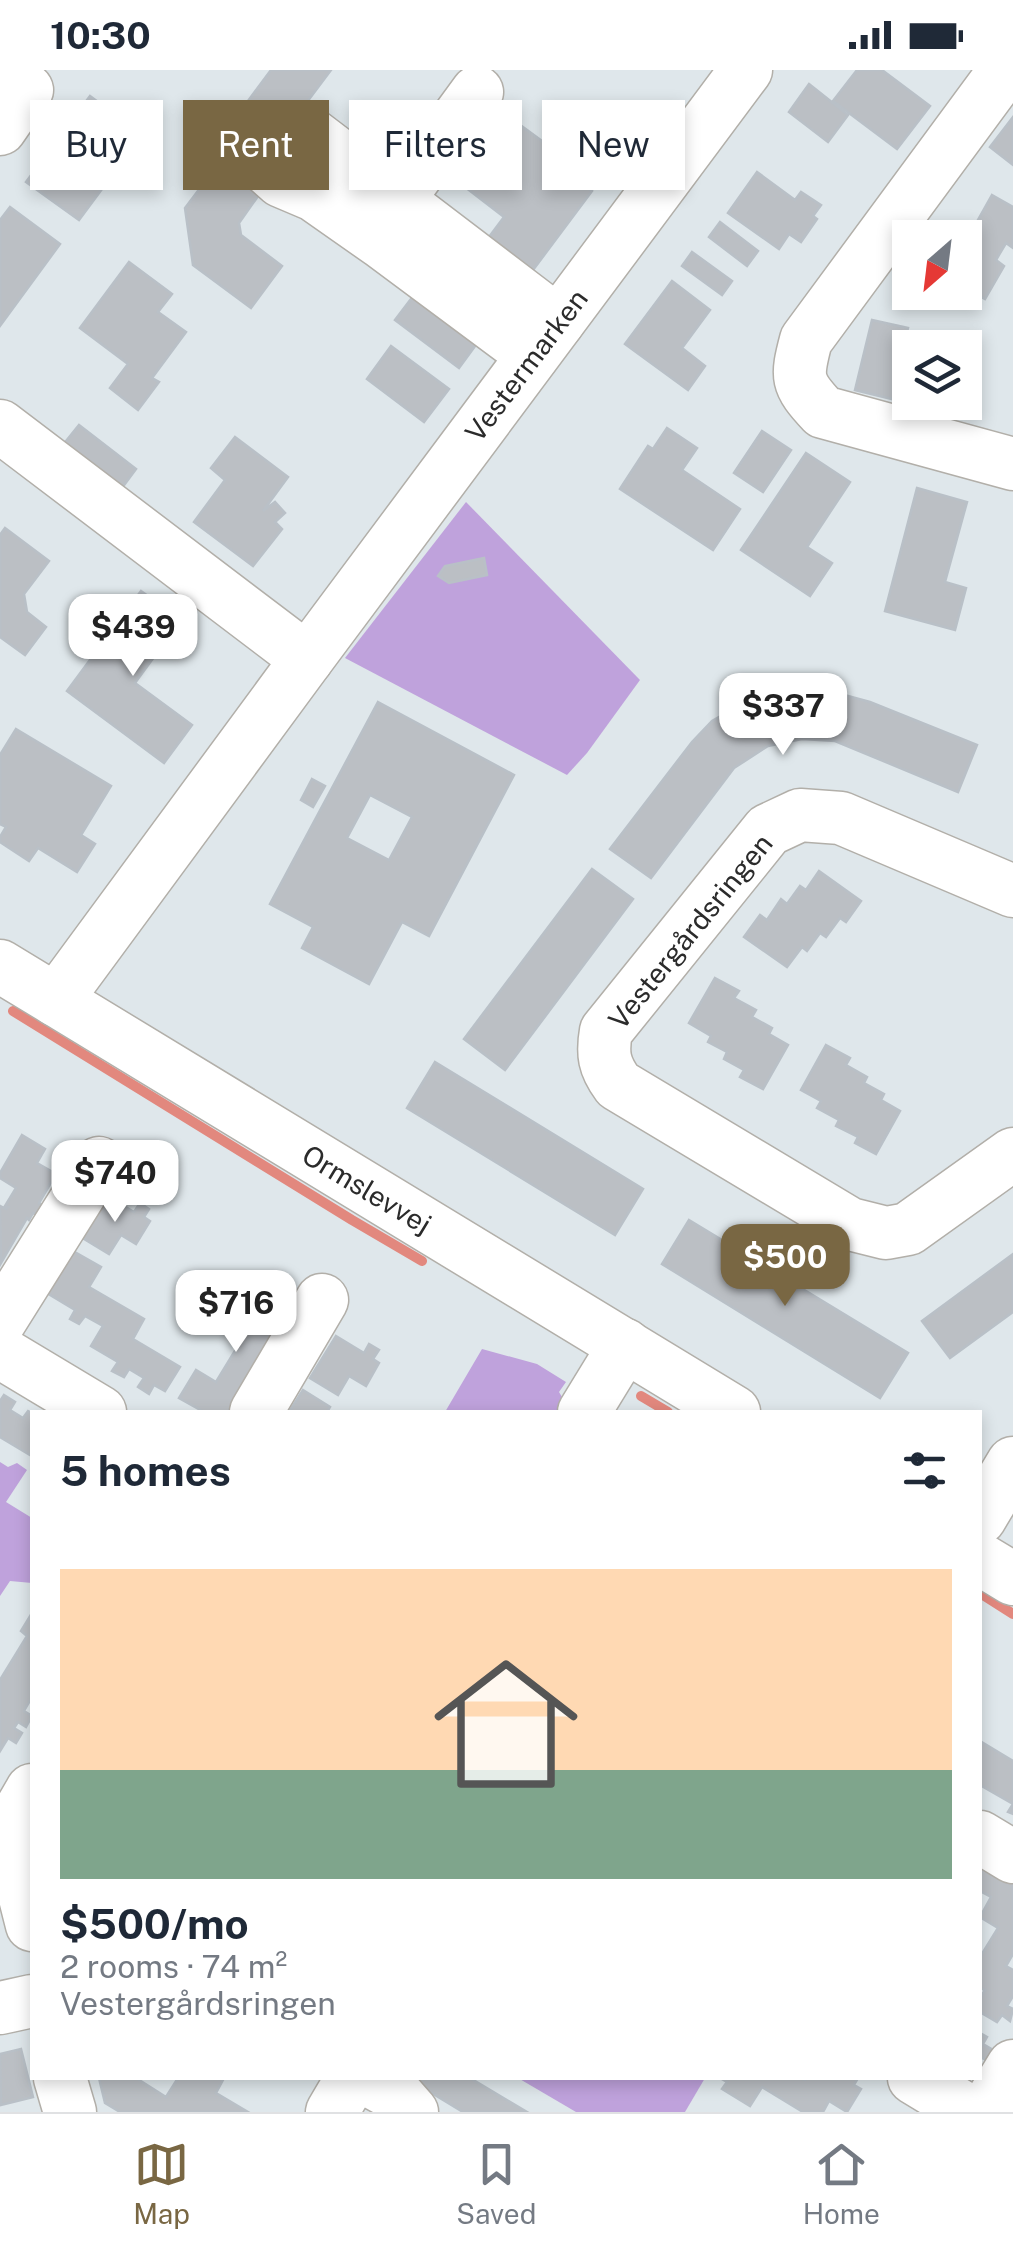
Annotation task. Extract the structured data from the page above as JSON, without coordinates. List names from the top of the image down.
{
  "streets": {
    "street": ["Vestermarken", "Vestergårdsringen", "Ormslevvej"]
  },
  "crossings": [
    ["Vestermarken", "Ormslevvej"]
  ],
  "north": "bottom left",
  "page": {
    "status": "10:30",
    "chip": [
      "Buy",
      "Rent",
      "Filters",
      "New"
    ],
    "price": [
      "$439",
      "$337",
      "$740",
      "$500",
      "$716"
    ],
    "heading": "5 homes",
    "list": [
      {
        "name": "$500/mo",
        "note": "2 rooms · 74 m² · Vestergårdsringen"
      }
    ],
    "tabs": ["Map", "Saved", "Home"]
  }
}
